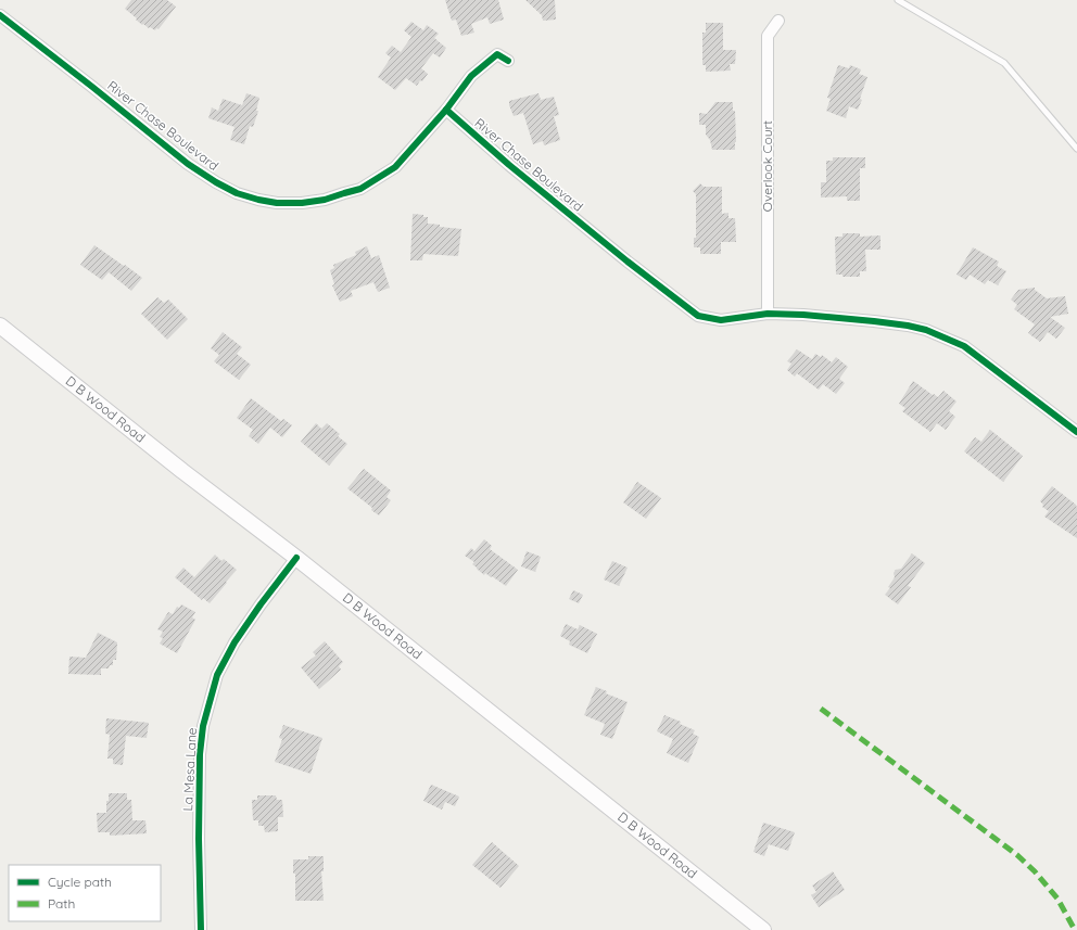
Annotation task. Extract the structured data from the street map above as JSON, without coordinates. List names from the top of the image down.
{
  "streets": {
    "main road": ["D B Wood Road"],
    "street": ["River Chase Boulevard", "Overlook Court", "La Mesa Lane"]
  },
  "crossings": [
    ["River Chase Boulevard", "Overlook Court"],
    ["D B Wood Road", "La Mesa Lane"]
  ],
  "legend": ["Cycle path", "Path"]
}
